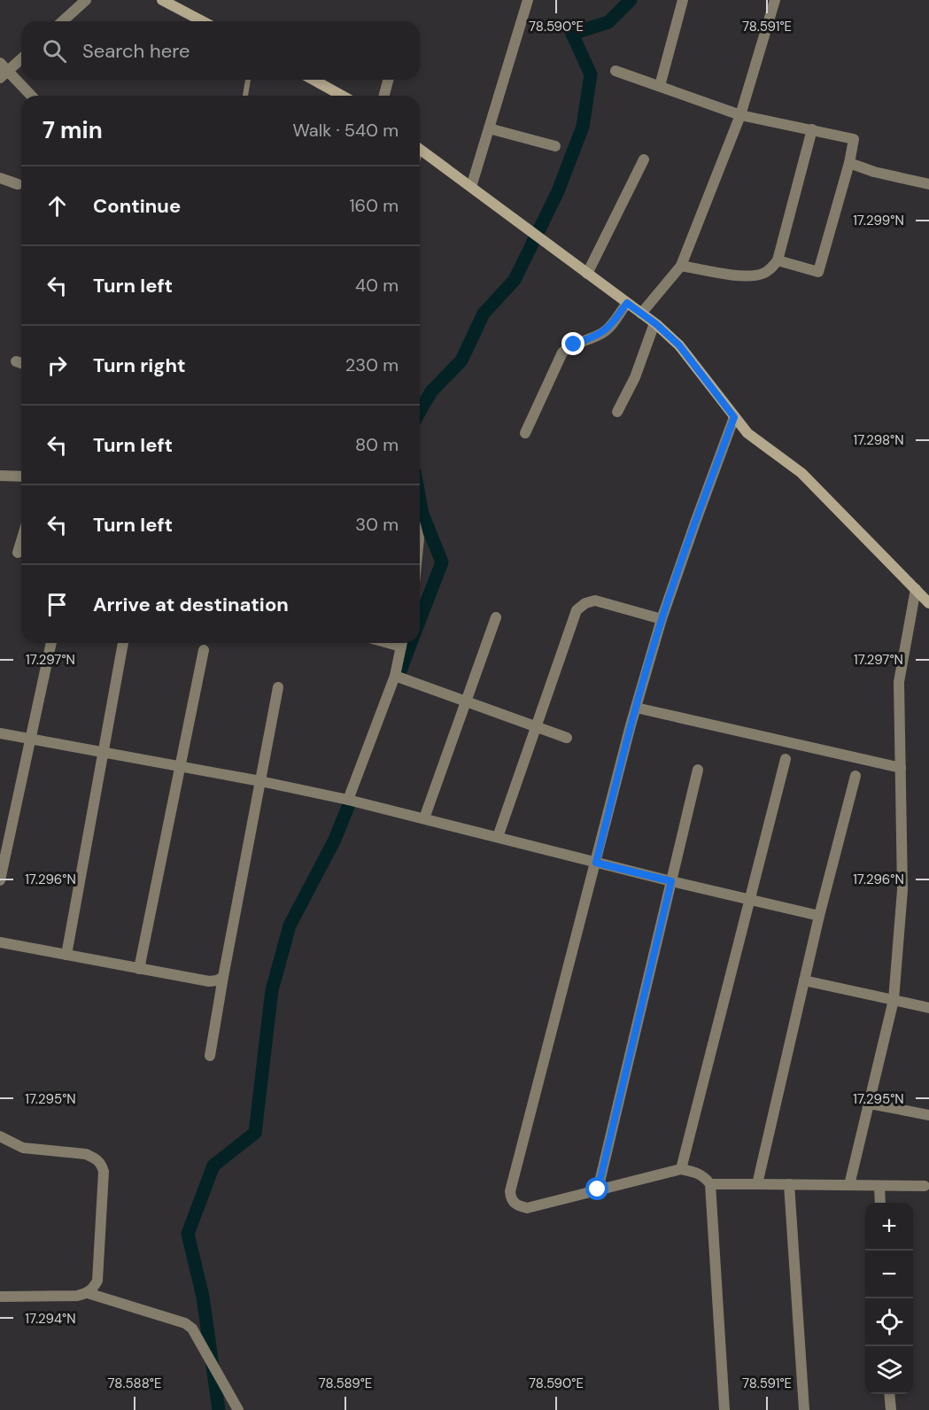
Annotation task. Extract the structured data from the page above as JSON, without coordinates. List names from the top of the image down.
{
  "page": {
    "search": "Search here",
    "heading": ["7 min", "Walk · 540 m"],
    "list": [
      ["Continue", "160 m"],
      ["Turn left", "40 m"],
      ["Turn right", "230 m"],
      ["Turn left", "80 m"],
      ["Turn left", "30 m"],
      "Arrive at destination"
    ],
    "map_buttons": ["+", "−"]
  },
  "coordinates": [
    "78.590°E",
    "78.591°E",
    "17.299°N",
    "17.298°N",
    "17.297°N",
    "17.296°N",
    "17.295°N",
    "17.294°N",
    "78.588°E",
    "78.589°E"
  ]
}
